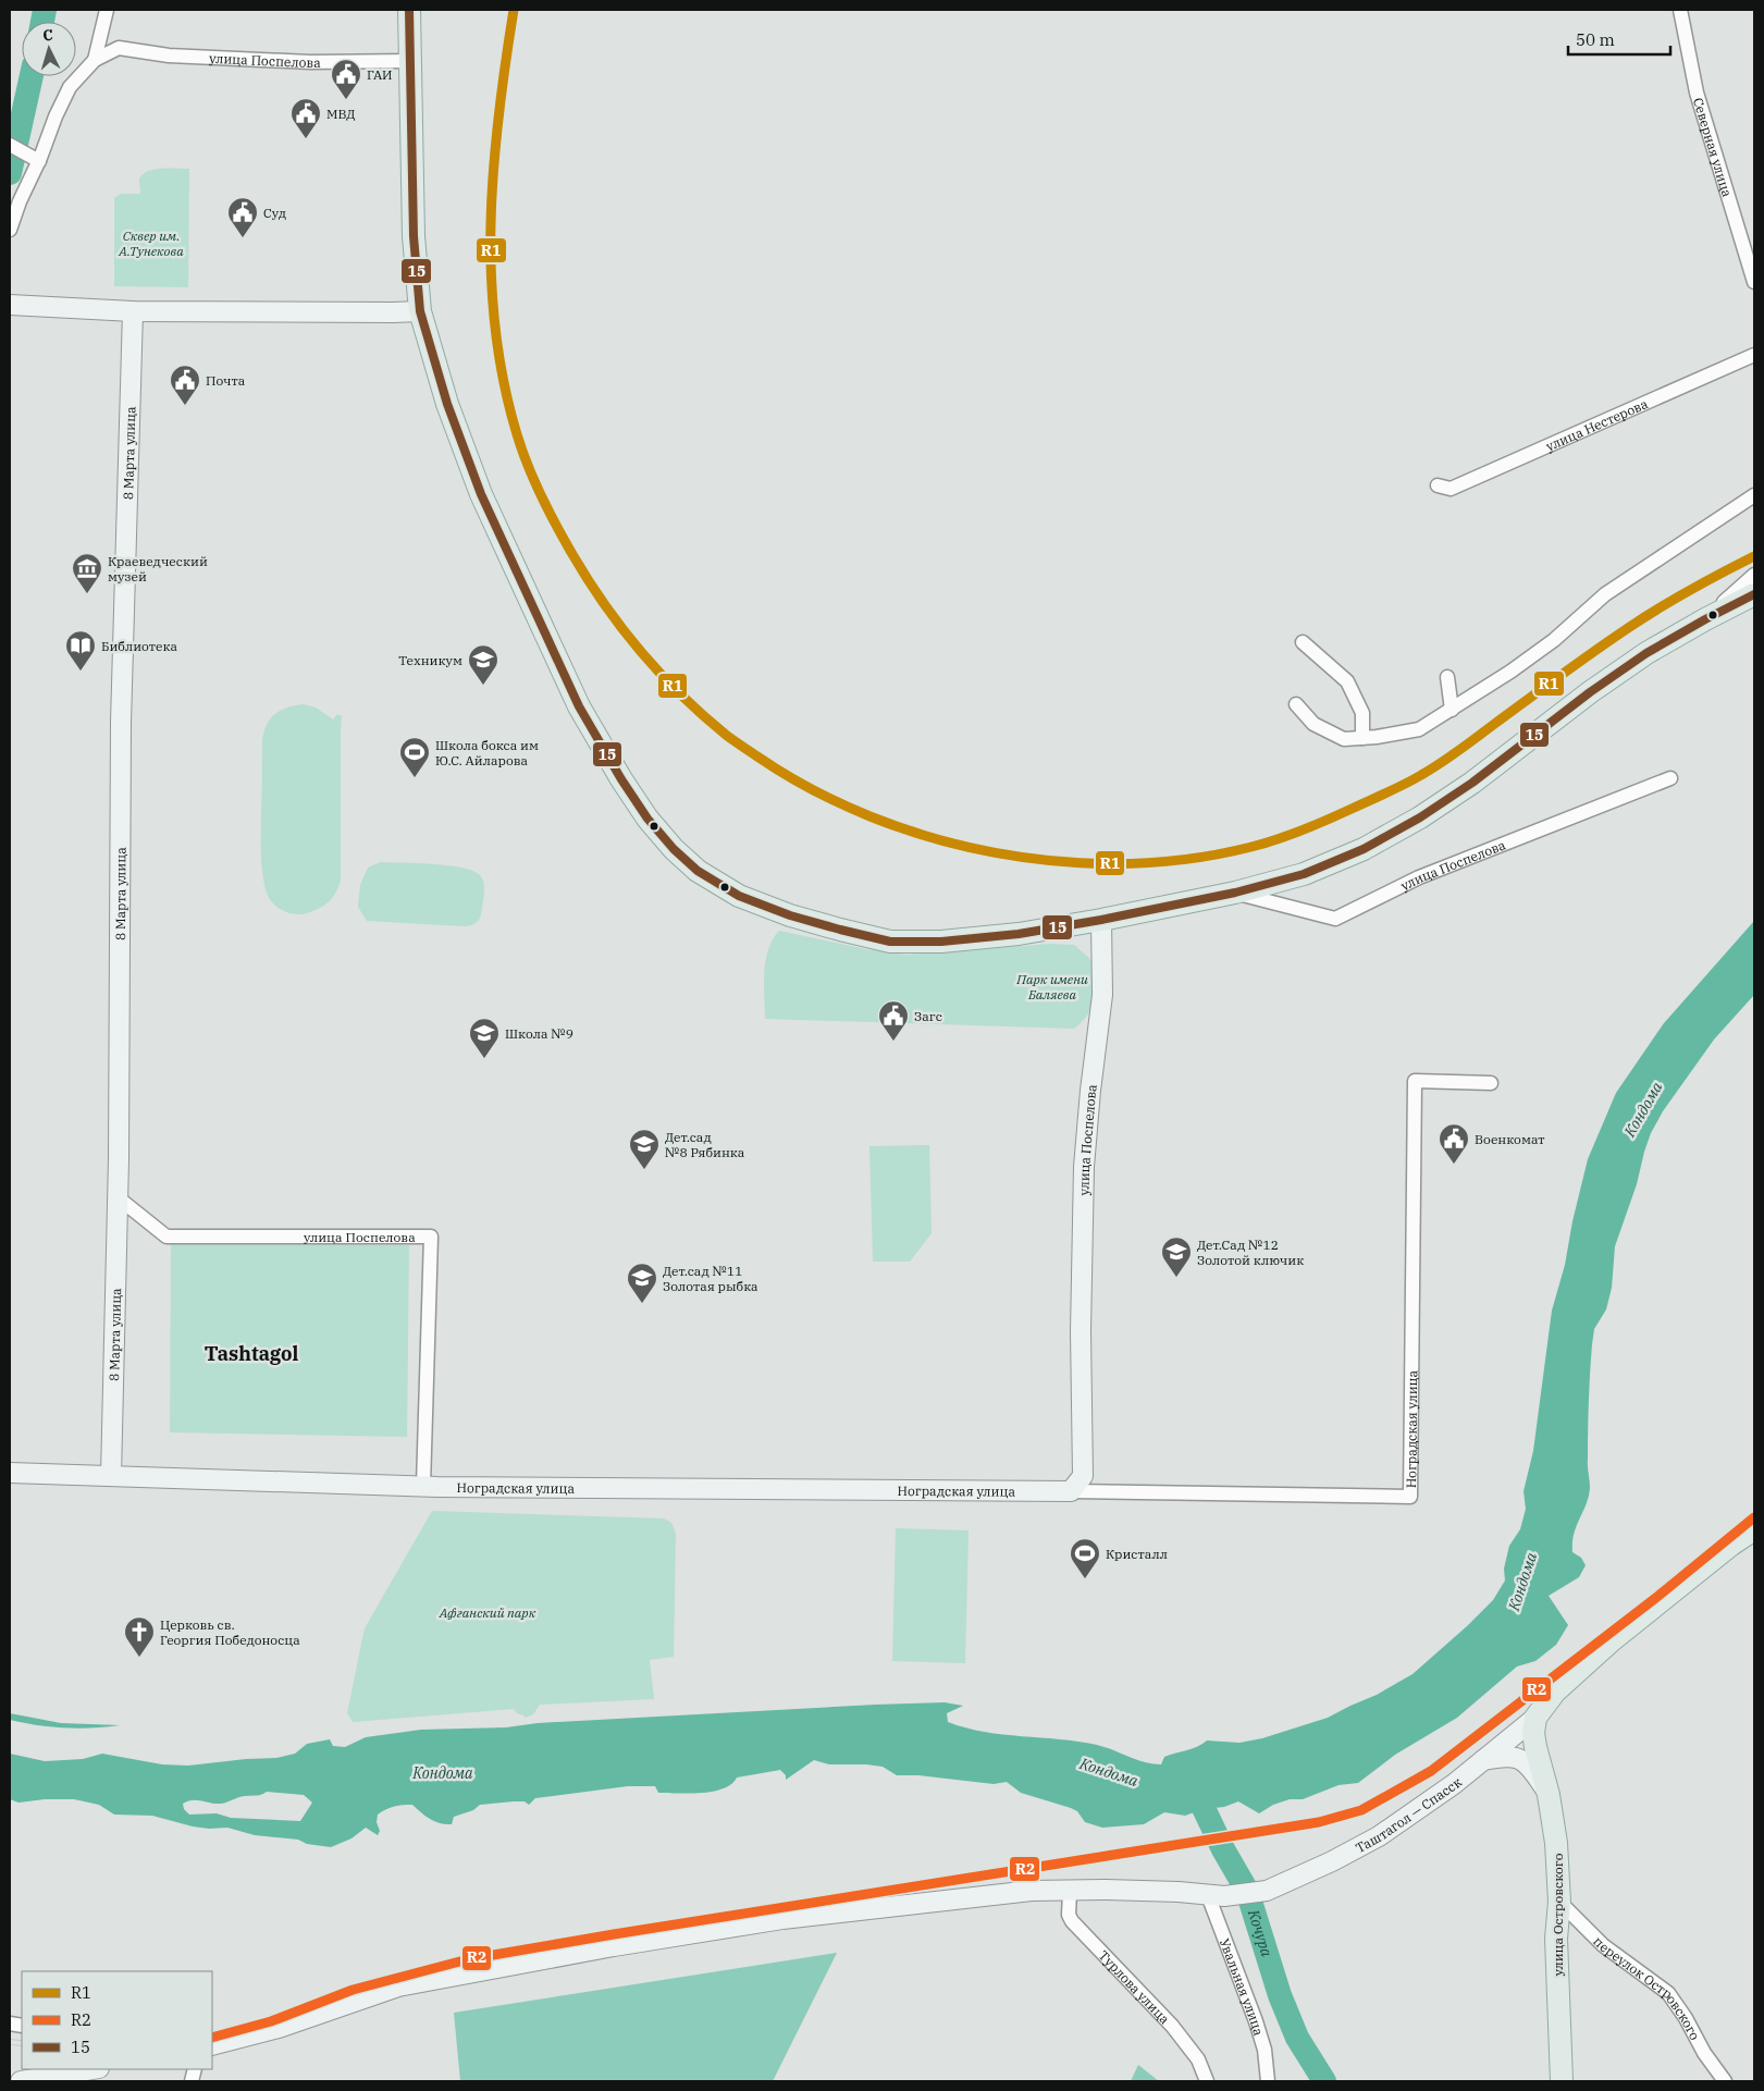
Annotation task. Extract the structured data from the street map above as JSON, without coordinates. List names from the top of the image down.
{
  "streets": {
    "main road": ["улица Островского"],
    "street": [
      "улица Поспелова",
      "Северная улица",
      "улица Нестерова",
      "8 Марта улица",
      "Ноградская улица",
      "Таштагол — Спасск",
      "Турлова улица",
      "Увальная улица",
      "переулок Островского"
    ]
  },
  "crossings": [
    ["улица Поспелова", "8 Марта улица"],
    ["улица Поспелова", "Ноградская улица"],
    ["8 Марта улица", "Ноградская улица"],
    ["Таштагол — Спасск", "улица Островского"],
    ["Таштагол — Спасск", "Турлова улица"],
    ["Таштагол — Спасск", "Увальная улица"],
    ["улица Островского", "переулок Островского"]
  ],
  "districts": ["Tashtagol"],
  "water": ["Кондома", "Кочура"],
  "parks": ["Сквер им. А.Тунекова", "Парк имени Баляева", "Афганский парк"],
  "places": {
    "public building": [
      "ГАИ",
      "МВД",
      "Суд",
      "Почта",
      "Загс",
      "Военкомат"
    ],
    "museum": ["Краеведческий музей"],
    "library": ["Библиотека"],
    "school or university": [
      "Техникум",
      "Школа №9",
      "Дет.сад №8 Рябинка",
      "Дет.Сад №12 Золотой ключик",
      "Дет.сад №11 Золотая рыбка"
    ],
    "sports": ["Школа бокса им Ю.С. Айларова", "Кристалл"],
    "church": ["Церковь св. Георгия Победоносца"]
  },
  "lines": ["transit line R1", "transit line 15", "transit line R2"],
  "legend": ["R1", "R2", "15"],
  "scale_bar": "50 m",
  "north": "top"
}
